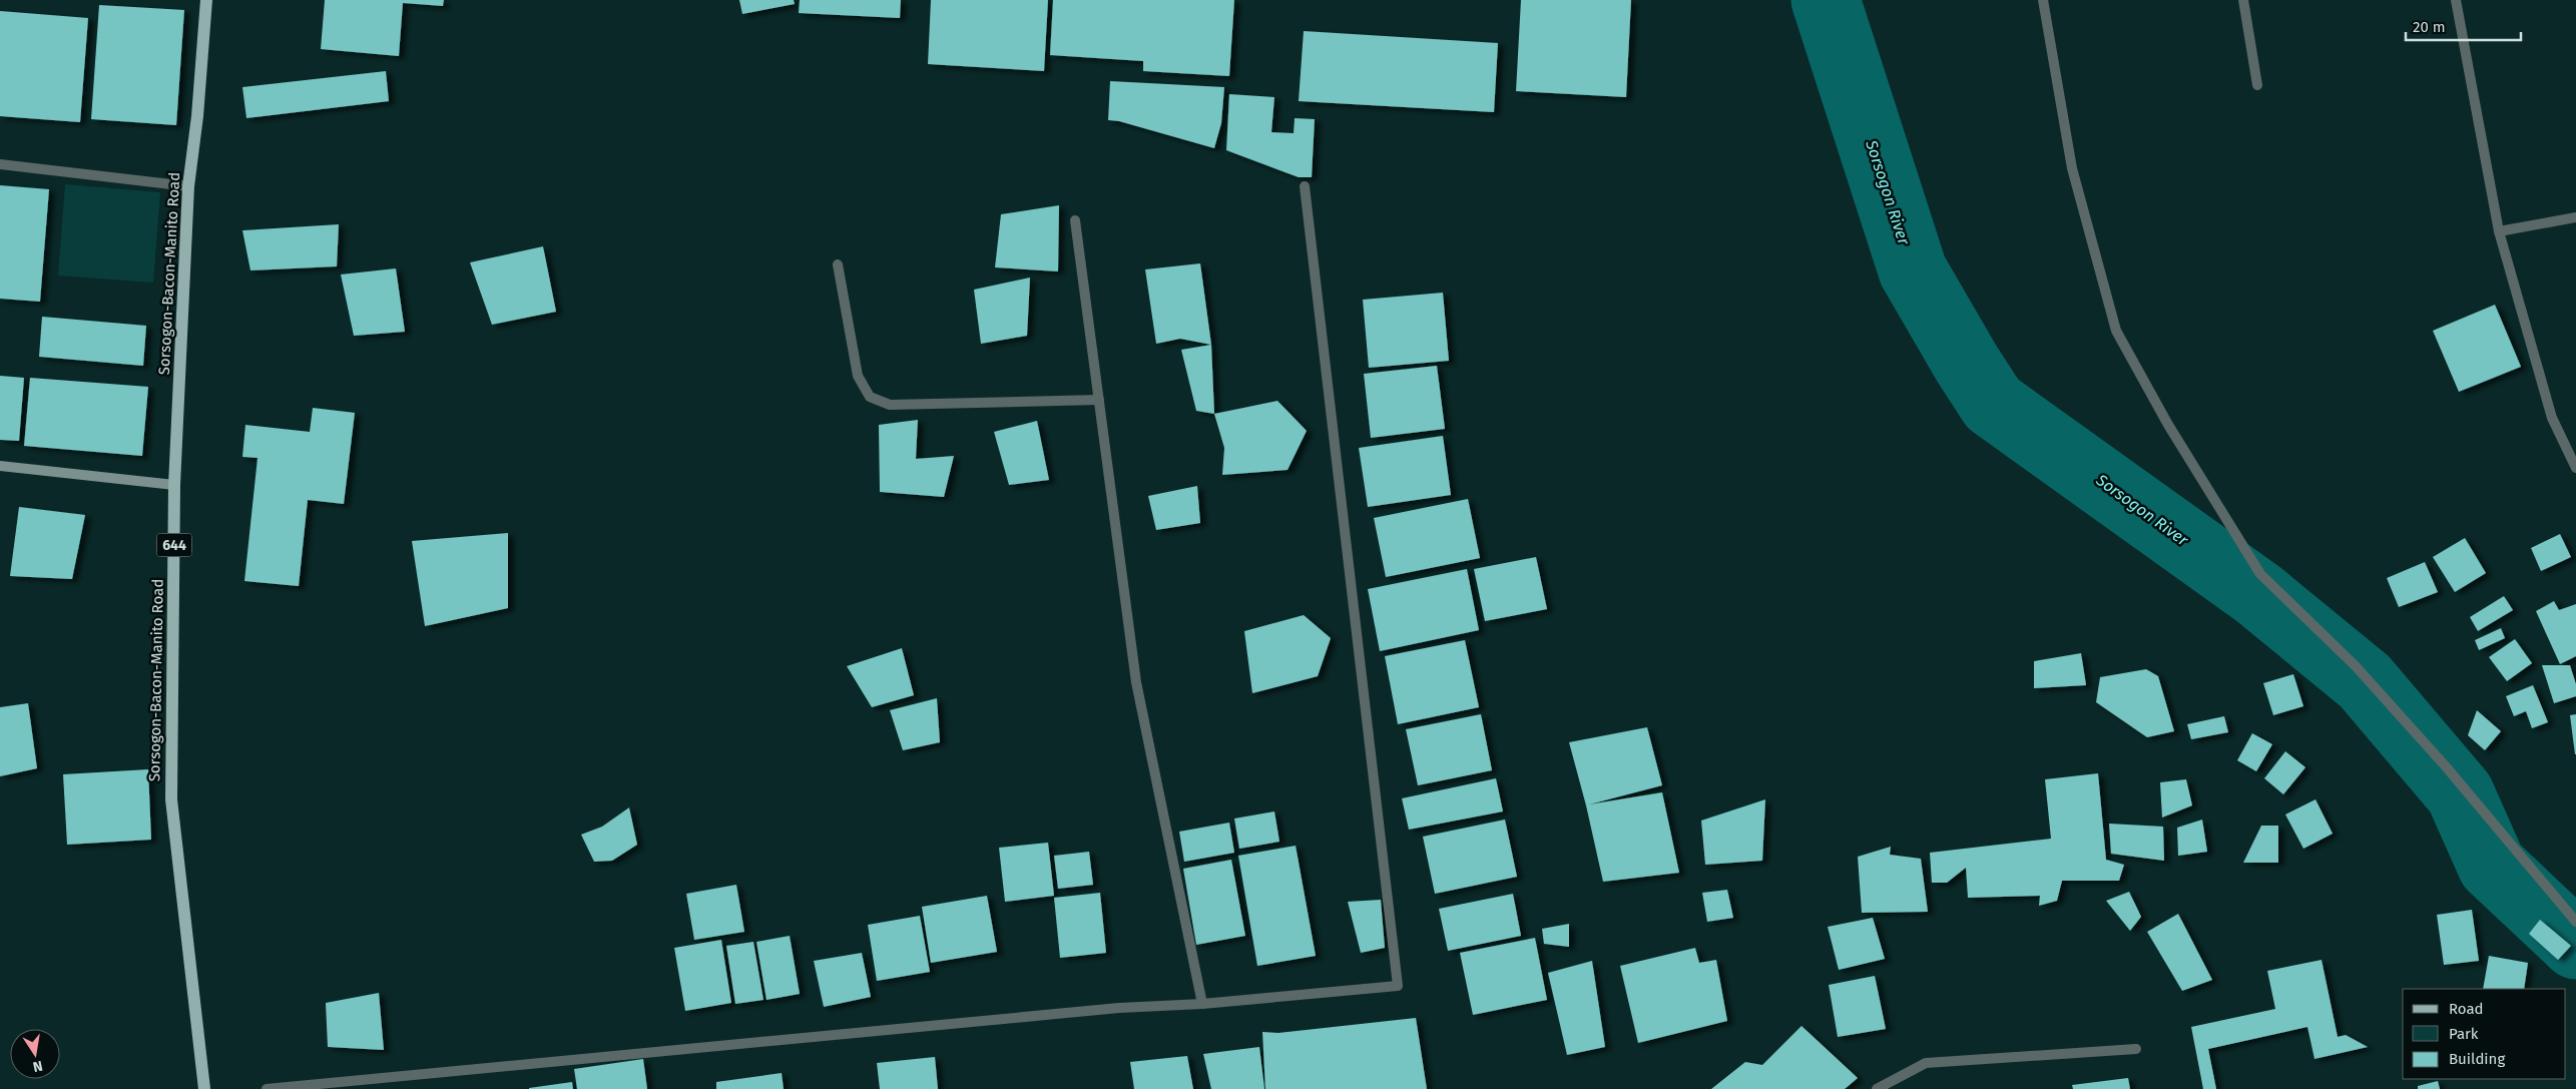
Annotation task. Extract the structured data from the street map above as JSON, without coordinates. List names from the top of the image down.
{
  "streets": {
    "main road": ["Sorsogon-Bacon-Manito Road", "644"]
  },
  "water": ["Sorsogon River"],
  "legend": ["Road", "Park", "Building"],
  "scale_bar": "20 m",
  "north": "bottom"
}
